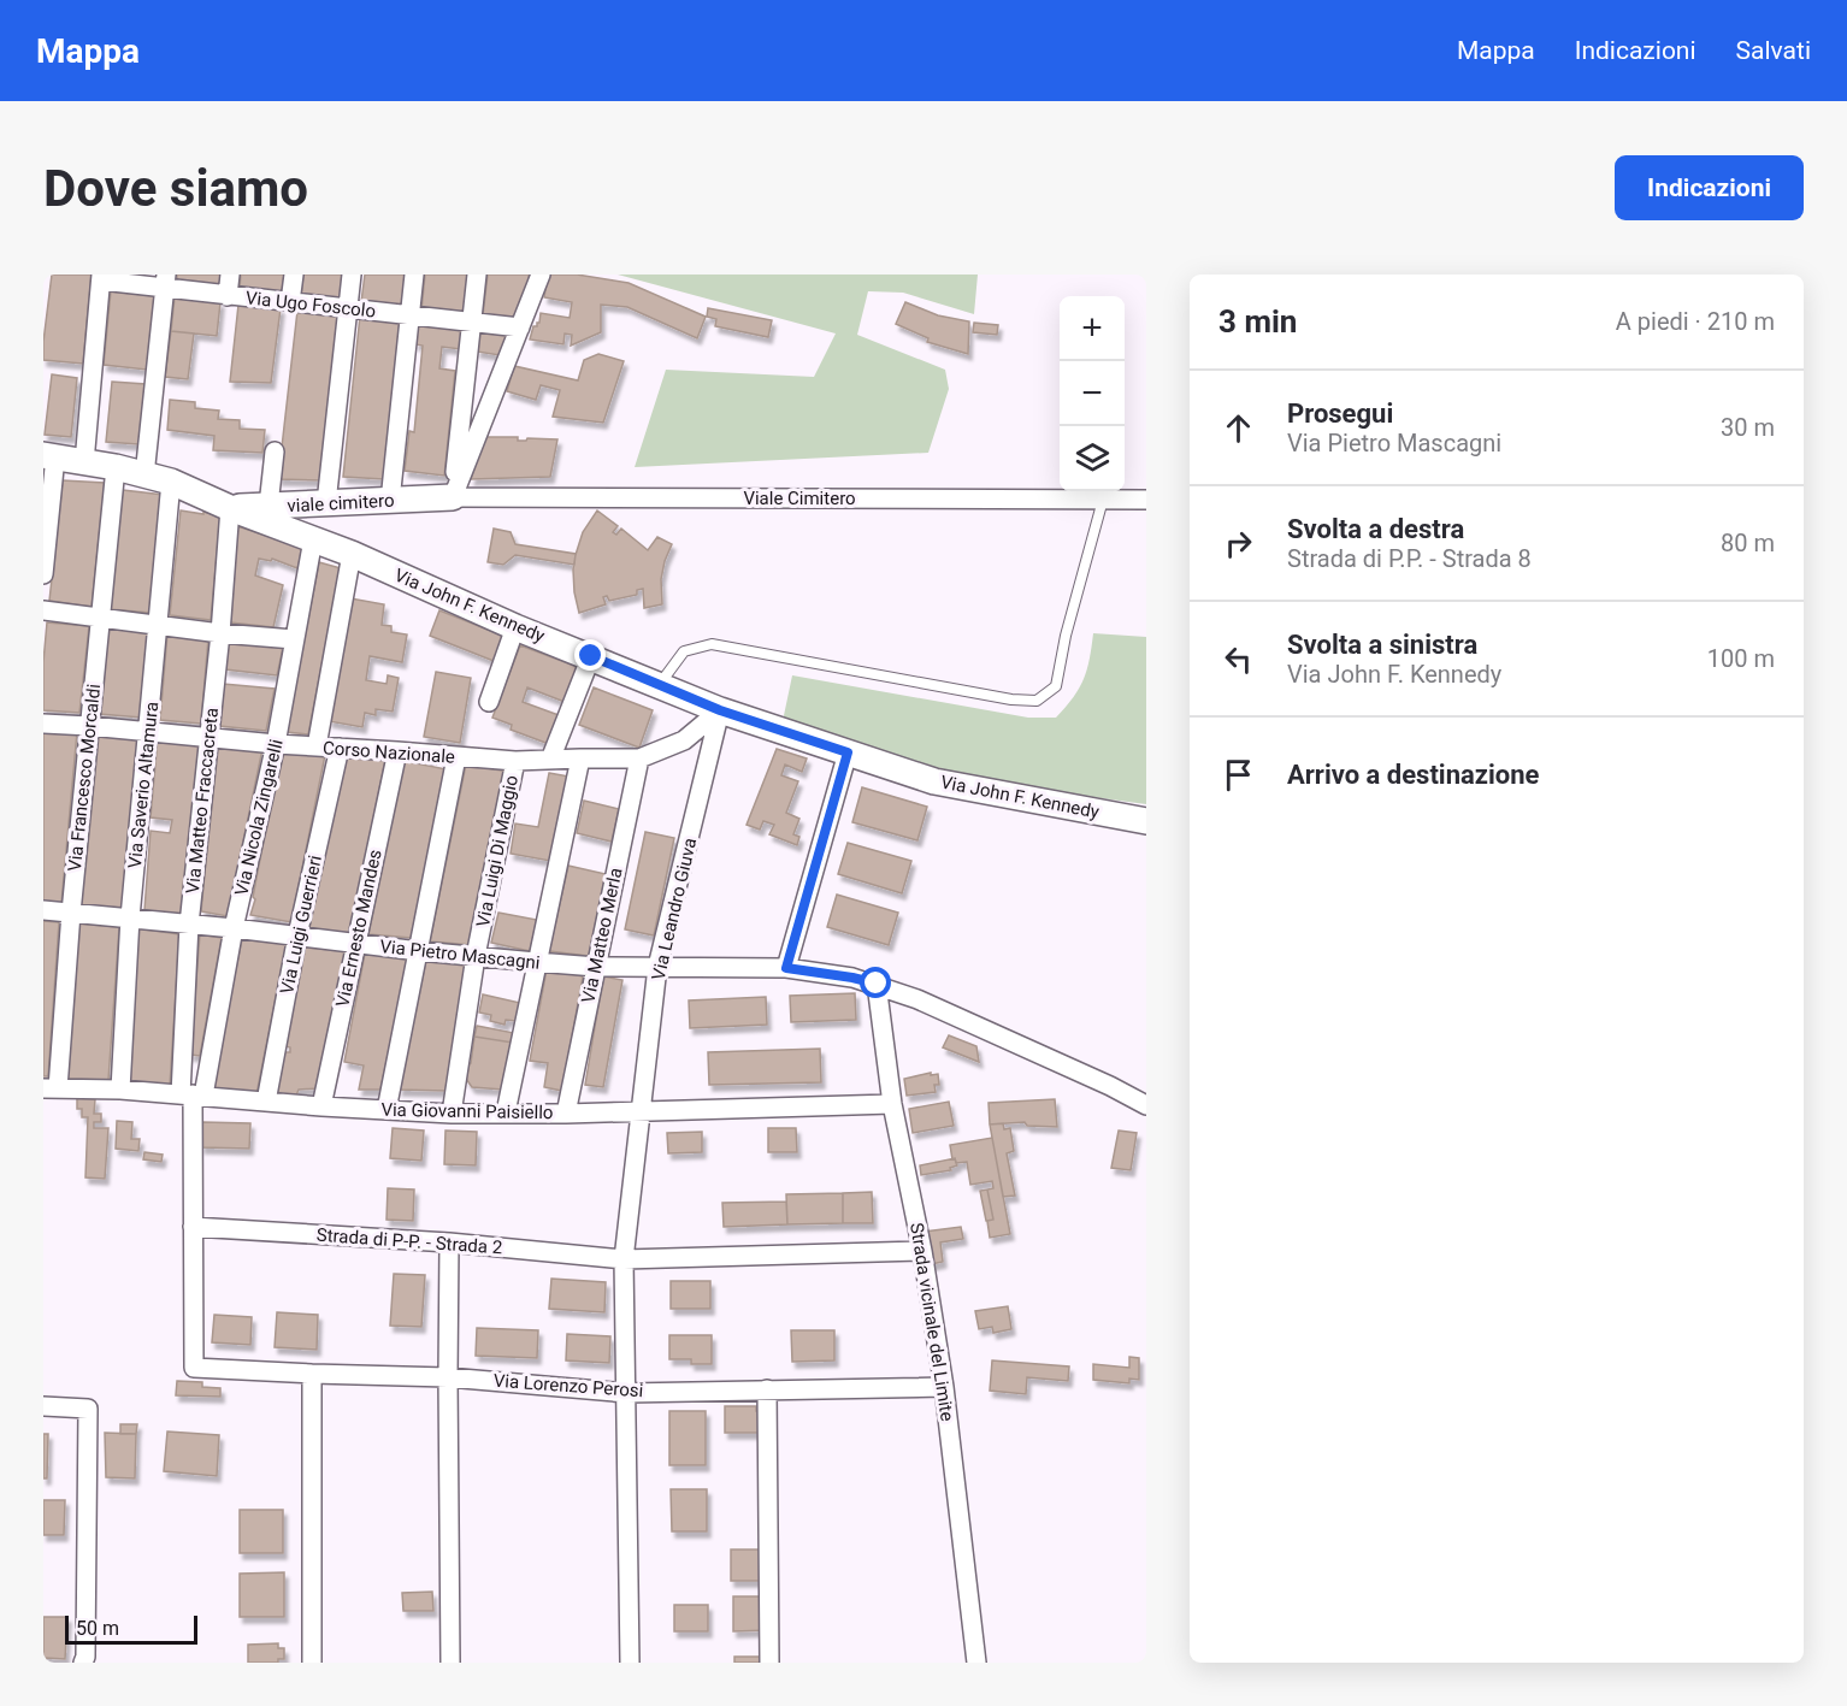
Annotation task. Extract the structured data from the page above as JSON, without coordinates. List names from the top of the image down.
{
  "streets": {
    "main road": ["viale cimitero", "Via John F. Kennedy"],
    "street": [
      "Via Ugo Foscolo",
      "Viale Cimitero",
      "Corso Nazionale",
      "Via Francesco Morcaldi",
      "Via Saverio Altamura",
      "Via Matteo Fraccacreta",
      "Via Nicola Zingarelli",
      "Via Luigi Di Maggio",
      "Via Leandro Giuva",
      "Via Luigi Guerrieri",
      "Via Ernesto Mandes",
      "Via Matteo Merla",
      "Via Pietro Mascagni",
      "Via Giovanni Paisiello",
      "Strada di P-P. - Strada 2",
      "Strada vicinale del Limite",
      "Via Lorenzo Perosi"
    ]
  },
  "crossings": [
    ["Viale Cimitero", "viale cimitero"],
    ["viale cimitero", "Via John F. Kennedy"],
    ["viale cimitero", "Via Matteo Fraccacreta"],
    ["Via John F. Kennedy", "Corso Nazionale"],
    ["Via John F. Kennedy", "Via Francesco Morcaldi"],
    ["Via John F. Kennedy", "Via Saverio Altamura"],
    ["Via John F. Kennedy", "Via Matteo Fraccacreta"],
    ["Via John F. Kennedy", "Via Nicola Zingarelli"],
    ["Via John F. Kennedy", "Via Leandro Giuva"],
    ["Corso Nazionale", "Via Francesco Morcaldi"],
    ["Corso Nazionale", "Via Saverio Altamura"],
    ["Corso Nazionale", "Via Matteo Fraccacreta"],
    ["Corso Nazionale", "Via Nicola Zingarelli"],
    ["Corso Nazionale", "Via Luigi Di Maggio"],
    ["Corso Nazionale", "Via Leandro Giuva"],
    ["Corso Nazionale", "Via Luigi Guerrieri"],
    ["Corso Nazionale", "Via Ernesto Mandes"],
    ["Corso Nazionale", "Via Matteo Merla"],
    ["Via Francesco Morcaldi", "Via Pietro Mascagni"],
    ["Via Francesco Morcaldi", "Via Giovanni Paisiello"],
    ["Via Saverio Altamura", "Via Pietro Mascagni"],
    ["Via Saverio Altamura", "Via Giovanni Paisiello"],
    ["Via Matteo Fraccacreta", "Via Nicola Zingarelli"],
    ["Via Matteo Fraccacreta", "Via Pietro Mascagni"],
    ["Via Matteo Fraccacreta", "Via Giovanni Paisiello"],
    ["Via Nicola Zingarelli", "Via Pietro Mascagni"],
    ["Via Nicola Zingarelli", "Via Giovanni Paisiello"],
    ["Via Luigi Di Maggio", "Via Pietro Mascagni"],
    ["Via Luigi Di Maggio", "Via Giovanni Paisiello"],
    ["Via Leandro Giuva", "Via Pietro Mascagni"],
    ["Via Leandro Giuva", "Via Giovanni Paisiello"],
    ["Via Leandro Giuva", "Strada di P-P. - Strada 2"],
    ["Via Leandro Giuva", "Via Lorenzo Perosi"],
    ["Via Luigi Guerrieri", "Via Pietro Mascagni"],
    ["Via Luigi Guerrieri", "Via Giovanni Paisiello"],
    ["Via Ernesto Mandes", "Via Pietro Mascagni"],
    ["Via Ernesto Mandes", "Via Giovanni Paisiello"],
    ["Via Matteo Merla", "Via Pietro Mascagni"],
    ["Via Matteo Merla", "Via Giovanni Paisiello"],
    ["Via Pietro Mascagni", "Strada vicinale del Limite"],
    ["Via Giovanni Paisiello", "Strada vicinale del Limite"],
    ["Strada di P-P. - Strada 2", "Strada vicinale del Limite"],
    ["Strada di P-P. - Strada 2", "Via Lorenzo Perosi"],
    ["Strada vicinale del Limite", "Via Lorenzo Perosi"]
  ],
  "scale_bar": "50 m",
  "page": {
    "header": "Mappa",
    "nav": ["Mappa", "Indicazioni", "Salvati"],
    "buttons": "Indicazioni",
    "title": "Dove siamo",
    "heading": ["3 min", "A piedi · 210 m"],
    "map_buttons": ["+", "−"],
    "list": [
      ["Prosegui", "Via Pietro Mascagni", "30 m"],
      ["Svolta a destra", "Strada di P.P. - Strada 8", "80 m"],
      ["Svolta a sinistra", "Via John F. Kennedy", "100 m"],
      "Arrivo a destinazione"
    ],
    "scale": "50 m"
  }
}
